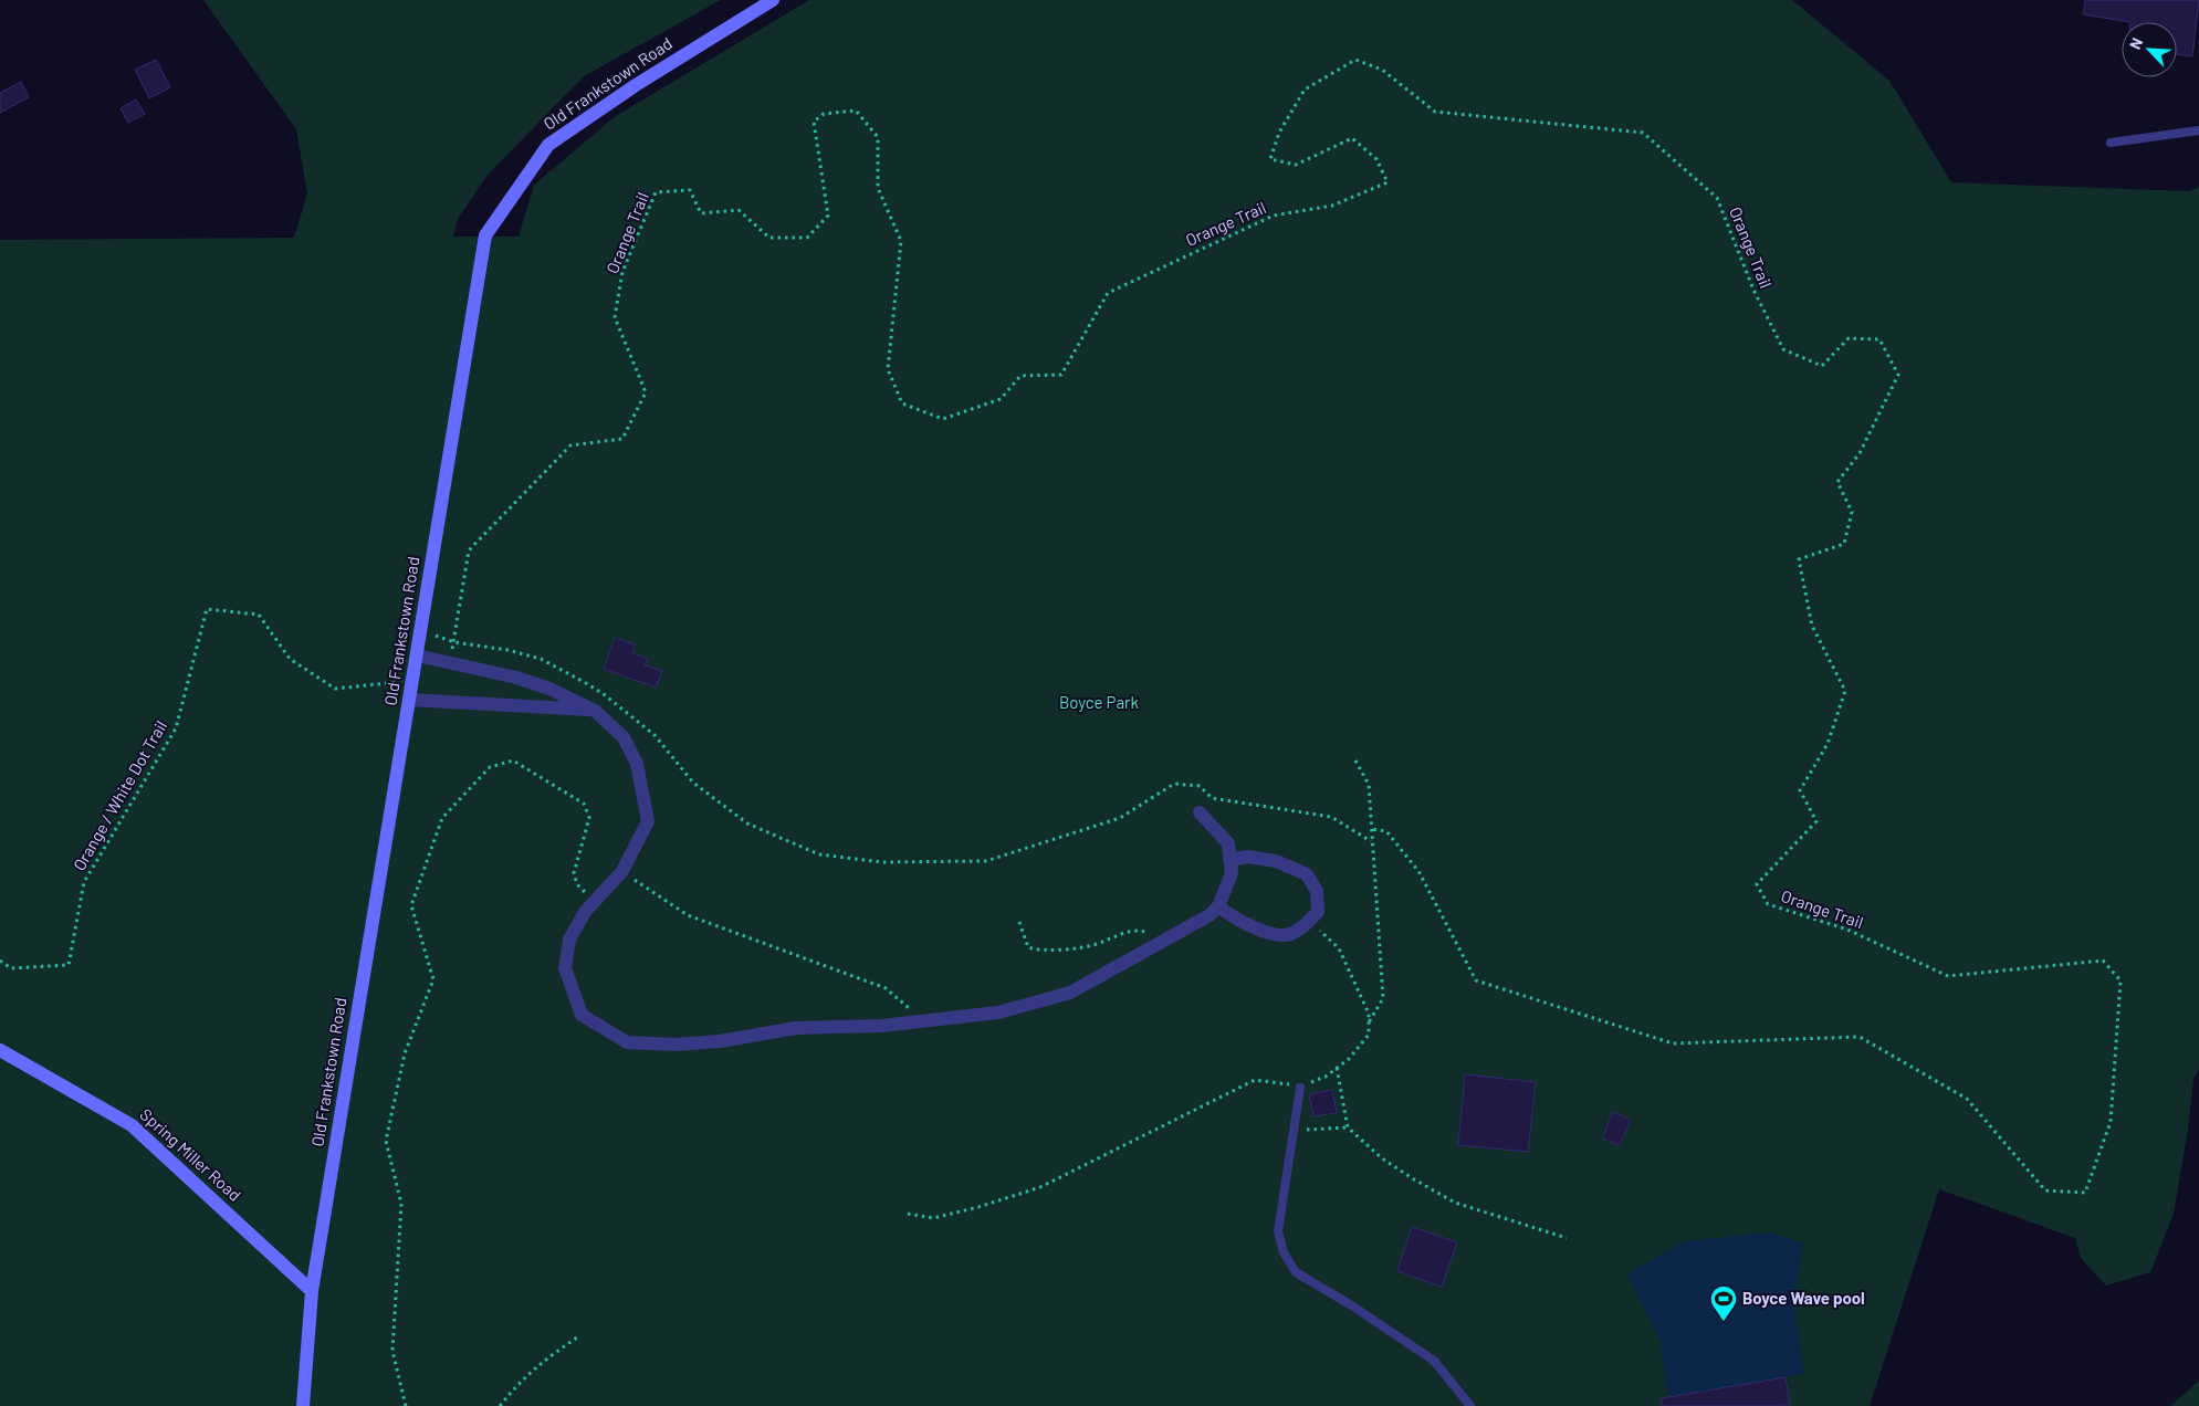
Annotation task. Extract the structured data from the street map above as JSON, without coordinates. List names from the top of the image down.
{
  "streets": {
    "street": ["Old Frankstown Road", "Spring Miller Road"],
    "path": ["Orange Trail", "Orange / White Dot Trail"]
  },
  "crossings": [
    ["Old Frankstown Road", "Orange / White Dot Trail"],
    ["Old Frankstown Road", "Spring Miller Road"]
  ],
  "parks": ["Boyce Park"],
  "places": {
    "sports": ["Boyce Wave pool"]
  },
  "north": "top left"
}
